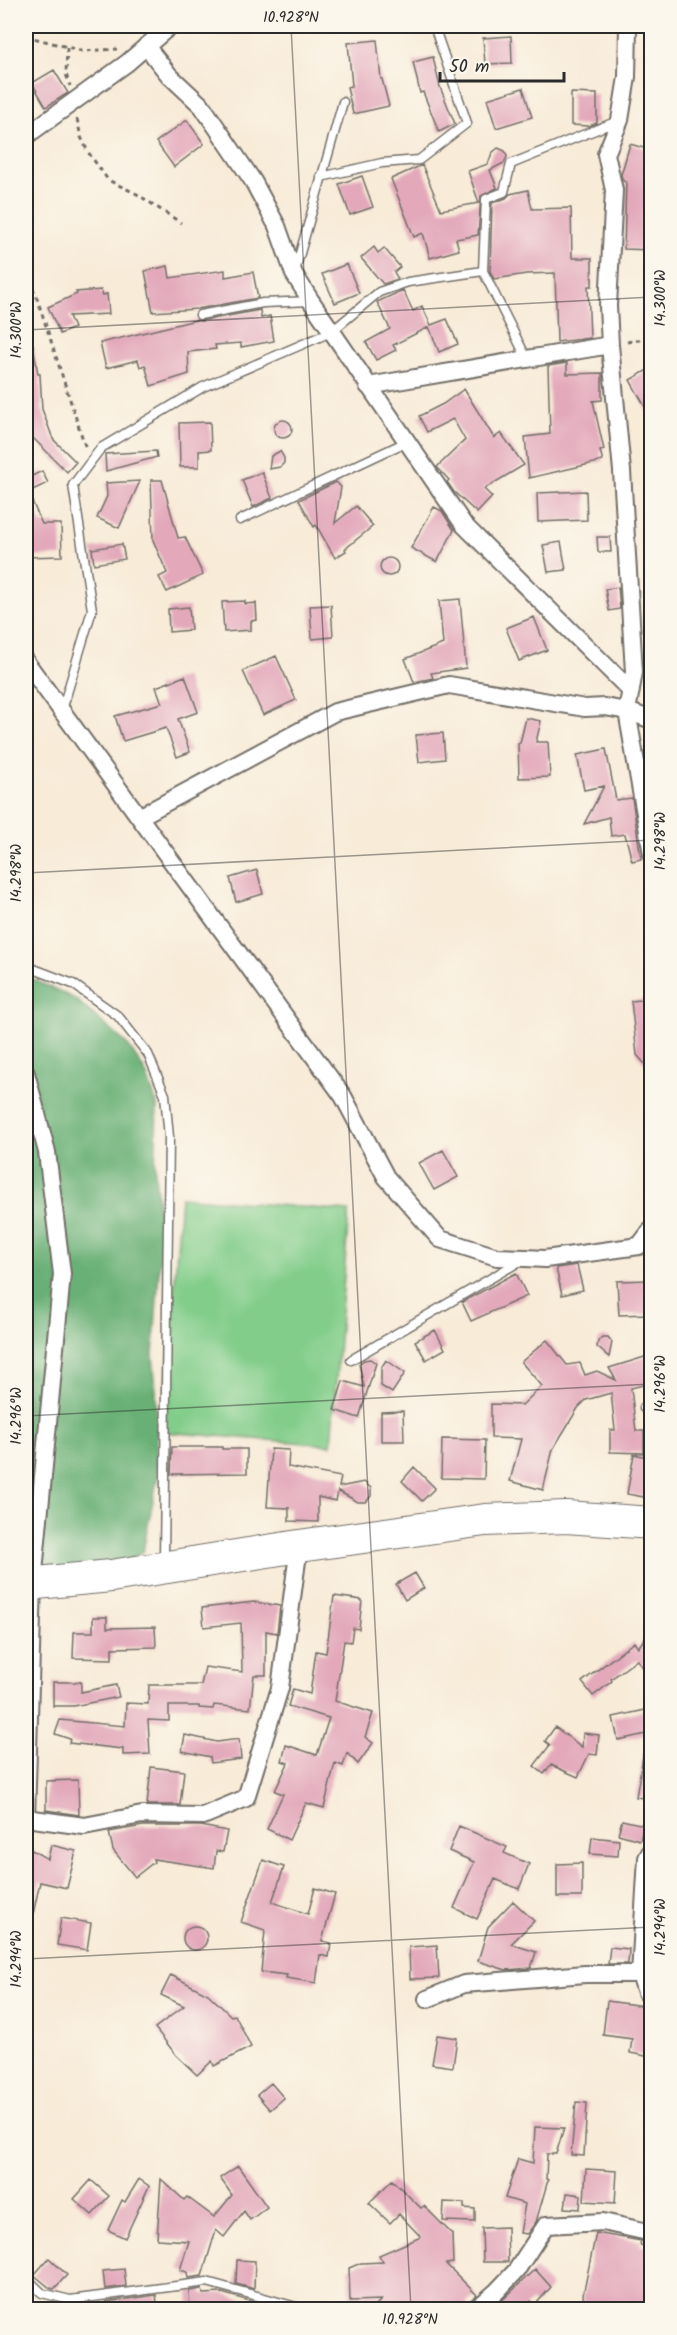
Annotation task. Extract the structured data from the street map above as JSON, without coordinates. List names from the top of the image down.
{
  "scale_bar": "50 m",
  "coordinates": [
    "10.928°N",
    "14.300°W",
    "14.298°W",
    "14.296°W",
    "14.294°W"
  ]
}
